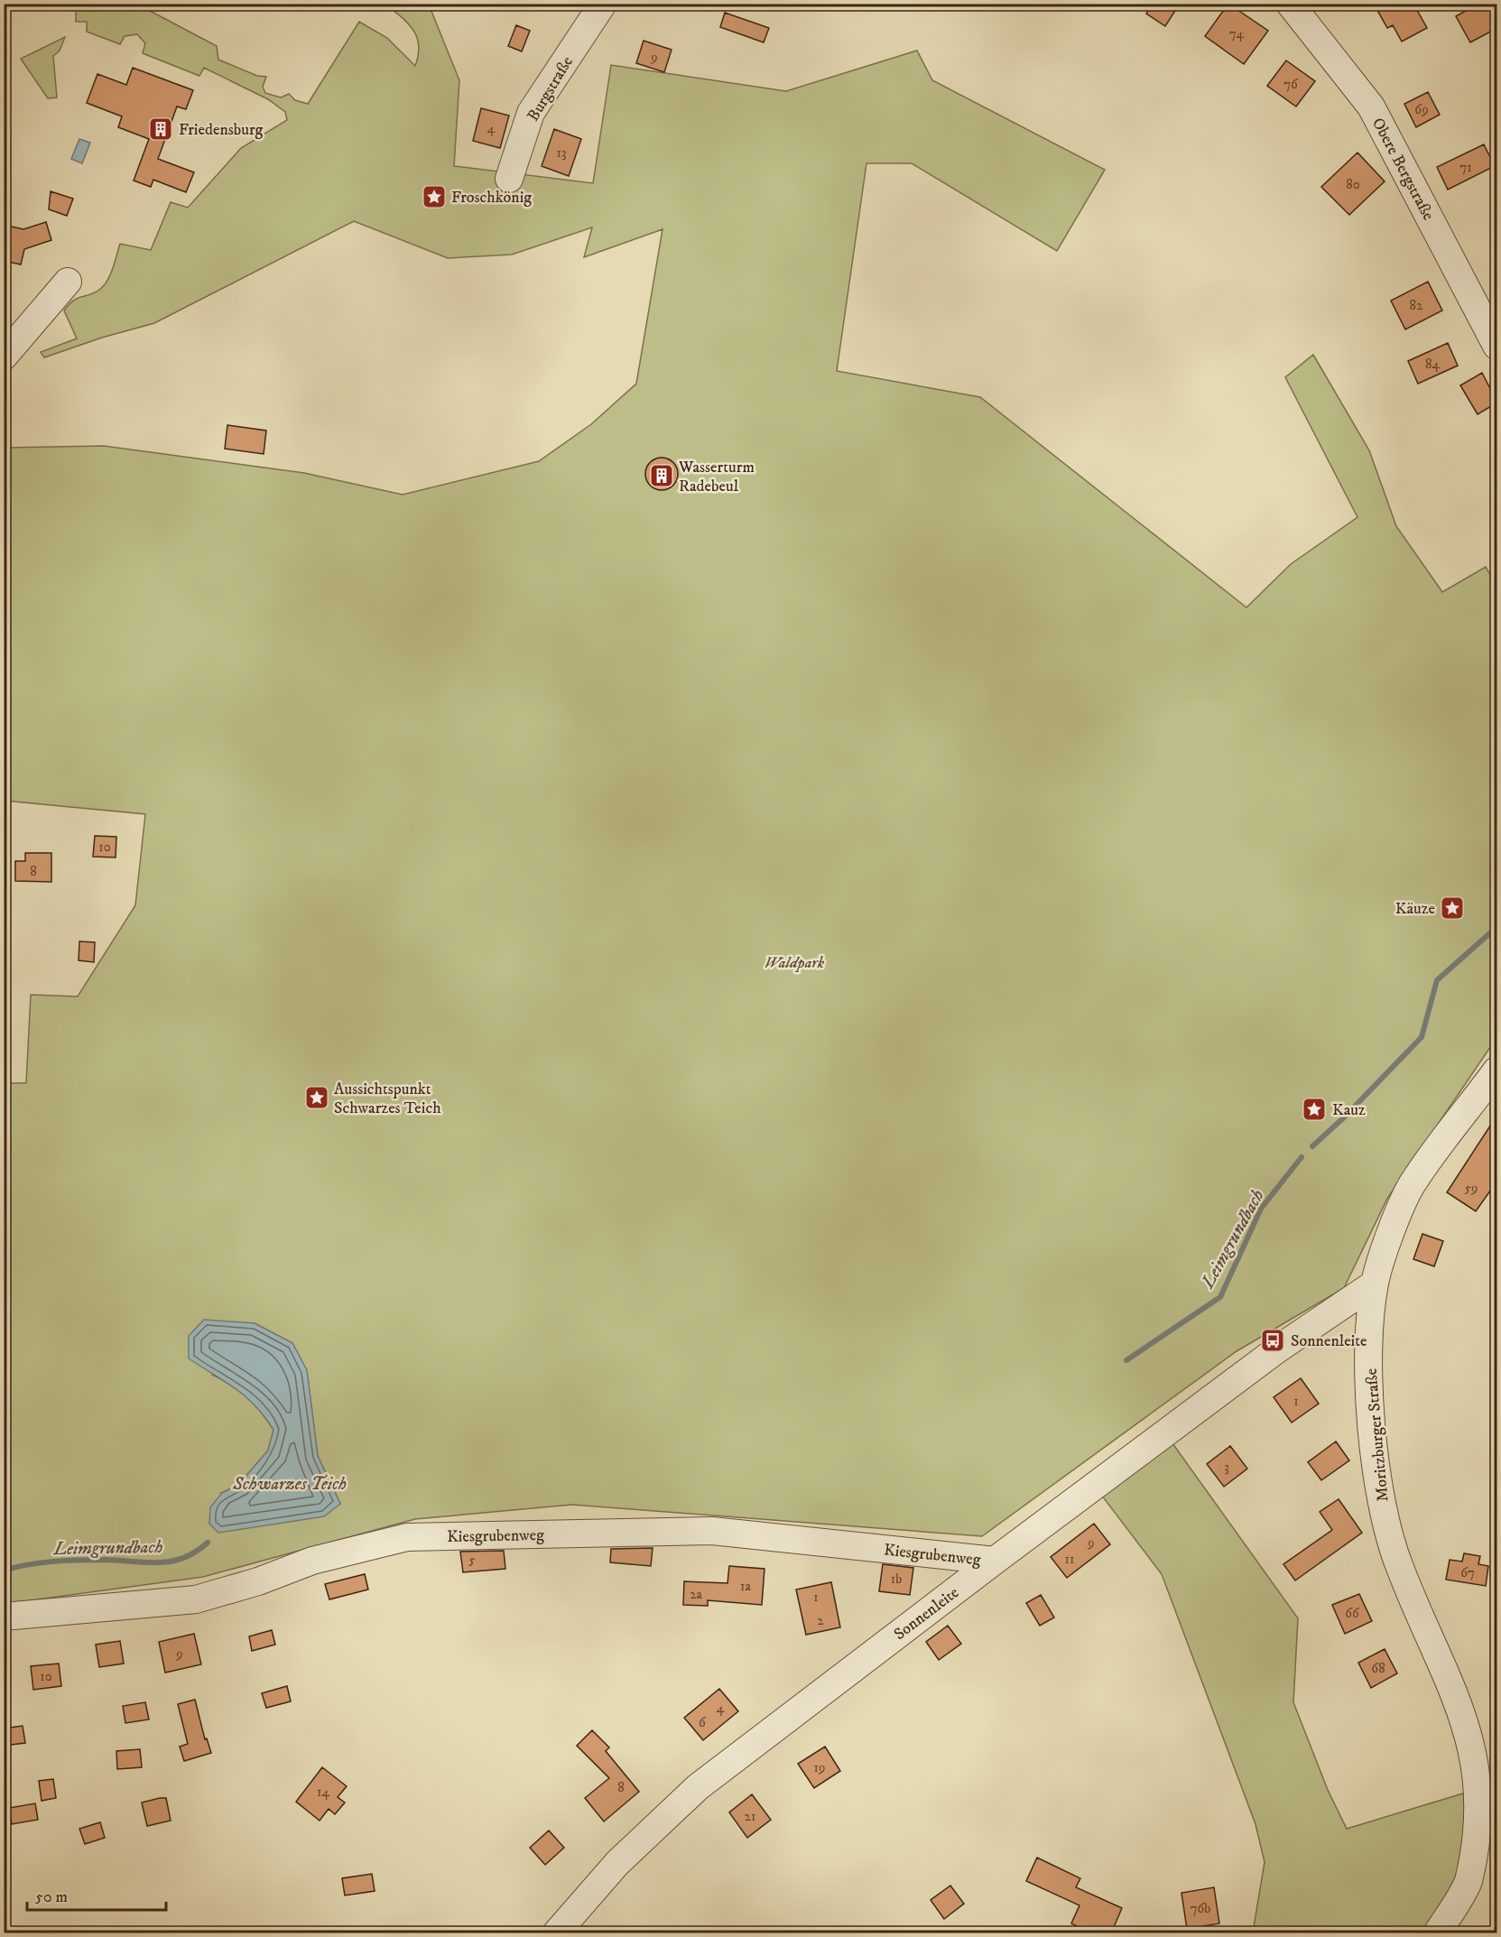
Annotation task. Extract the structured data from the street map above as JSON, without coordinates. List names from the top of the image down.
{
  "streets": {
    "street": [
      "Burgstraße",
      "Obere Bergstraße",
      "Moritzburger Straße",
      "Kiesgrubenweg",
      "Sonnenleite"
    ]
  },
  "crossings": [
    ["Moritzburger Straße", "Sonnenleite"],
    ["Kiesgrubenweg", "Sonnenleite"]
  ],
  "water": ["Leimgrundbach", "Schwarzes Teich"],
  "parks": ["Waldpark"],
  "places": {
    "building": ["Friedensburg", "Wasserturm Radebeul"],
    "place": [
      "Froschkönig",
      "Käuze",
      "Aussichtspunkt Schwarzes Teich",
      "Kauz"
    ],
    "bus stop": ["Sonnenleite"]
  },
  "house_numbers": [
    "74",
    "9",
    "76",
    "69",
    "4",
    "13",
    "71",
    "80",
    "82",
    "84",
    "10",
    "8",
    "59",
    "1",
    "3",
    "9",
    "11",
    "5",
    "67",
    "1b",
    "1a",
    "2a",
    "1",
    "66",
    "2",
    "9",
    "68",
    "10",
    "4",
    "6",
    "19",
    "8",
    "14",
    "21",
    "76b"
  ],
  "scale_bar": "50 m"
}
